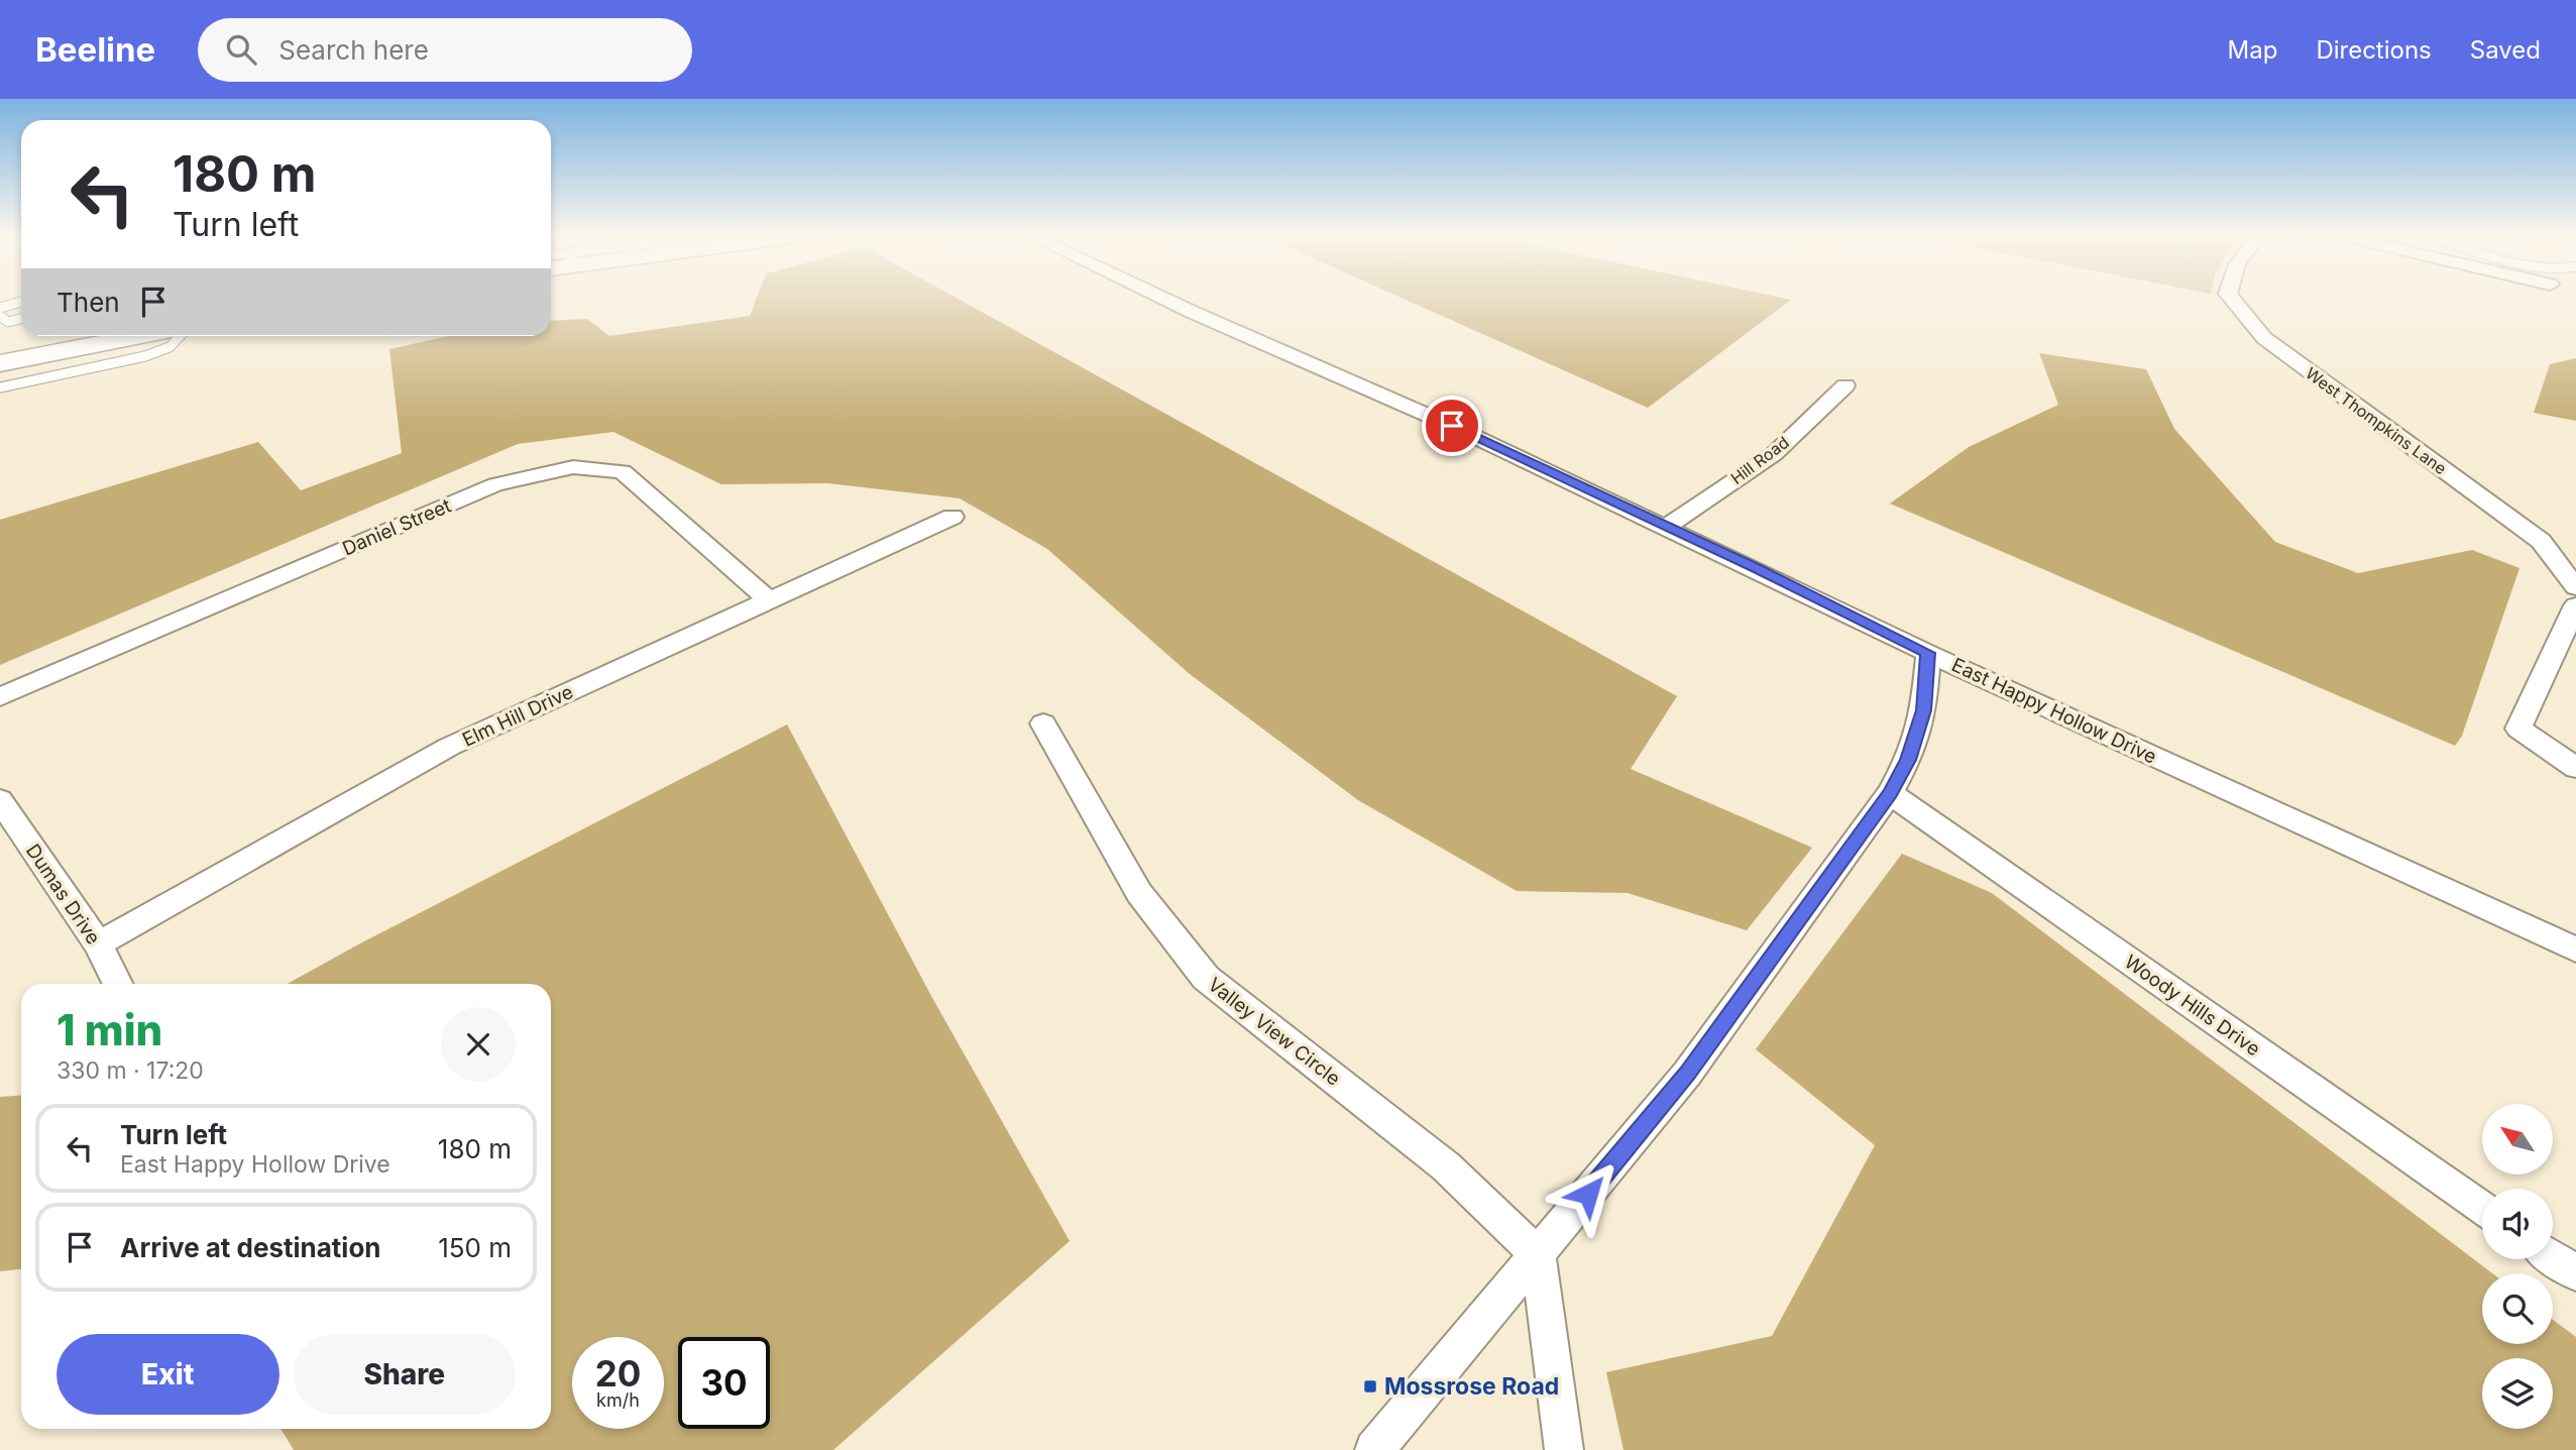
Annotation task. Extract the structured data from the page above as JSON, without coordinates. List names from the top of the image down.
{
  "streets": {
    "street": [
      "West Thompkins Lane",
      "Hill Road",
      "Daniel Street",
      "East Happy Hollow Drive",
      "Elm Hill Drive",
      "Dumas Drive",
      "Woody Hills Drive",
      "Valley View Circle"
    ]
  },
  "crossings": [
    ["Hill Road", "East Happy Hollow Drive"],
    ["Daniel Street", "Elm Hill Drive"],
    ["Elm Hill Drive", "Dumas Drive"]
  ],
  "places": {
    "transit": ["Mossrose Road"]
  },
  "north": "top left",
  "page": {
    "header": "Beeline",
    "search": "Search here",
    "nav": ["Map", "Directions", "Saved"],
    "turn": ["180 m", "Turn left"],
    "then": "Then",
    "heading": ["1 min", "330 m · 17:20"],
    "list": [
      {
        "name": "Turn left",
        "note": "East Happy Hollow Drive",
        "value": "180 m"
      },
      {
        "name": "Arrive at destination",
        "value": "150 m"
      }
    ],
    "buttons": ["Exit", "Share"],
    "speed": "20 km/h",
    "limit": "30"
  }
}
